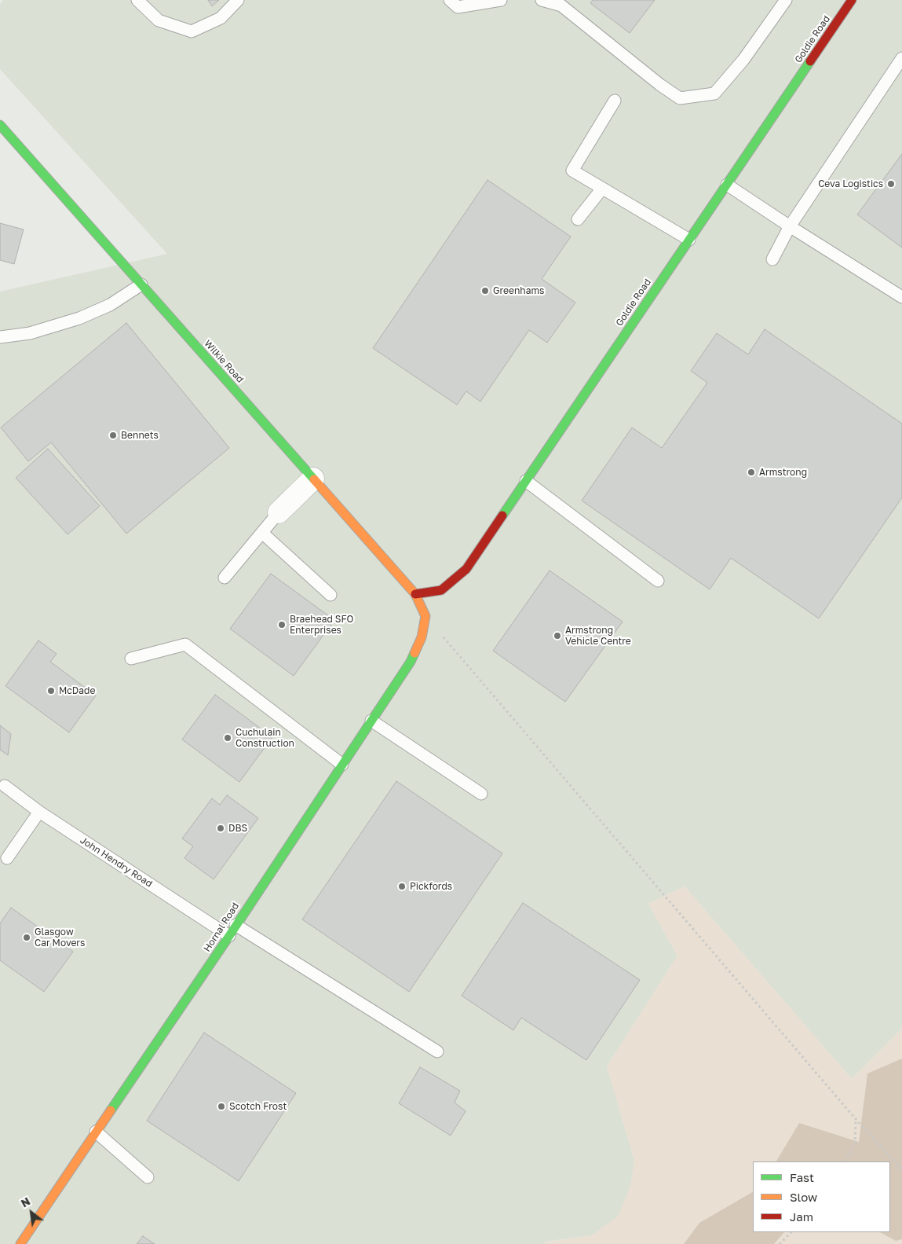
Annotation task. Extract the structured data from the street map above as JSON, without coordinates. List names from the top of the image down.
{
  "streets": {
    "street": ["Goldie Road", "Wilkie Road", "Hornal Road"],
    "lane": ["John Hendry Road"]
  },
  "crossings": [
    ["Goldie Road", "Wilkie Road"],
    ["Wilkie Road", "Hornal Road"],
    ["John Hendry Road", "Hornal Road"]
  ],
  "places": [
    "Ceva Logistics",
    "Greenhams",
    "Bennets",
    "Armstrong",
    "Braehead SFO Enterprises",
    "Armstrong Vehicle Centre",
    "McDade",
    "Cuchulain Construction",
    "DBS",
    "Pickfords",
    "Glasgow Car Movers",
    "Scotch Frost"
  ],
  "legend": ["Fast", "Slow", "Jam"],
  "north": "top left"
}
